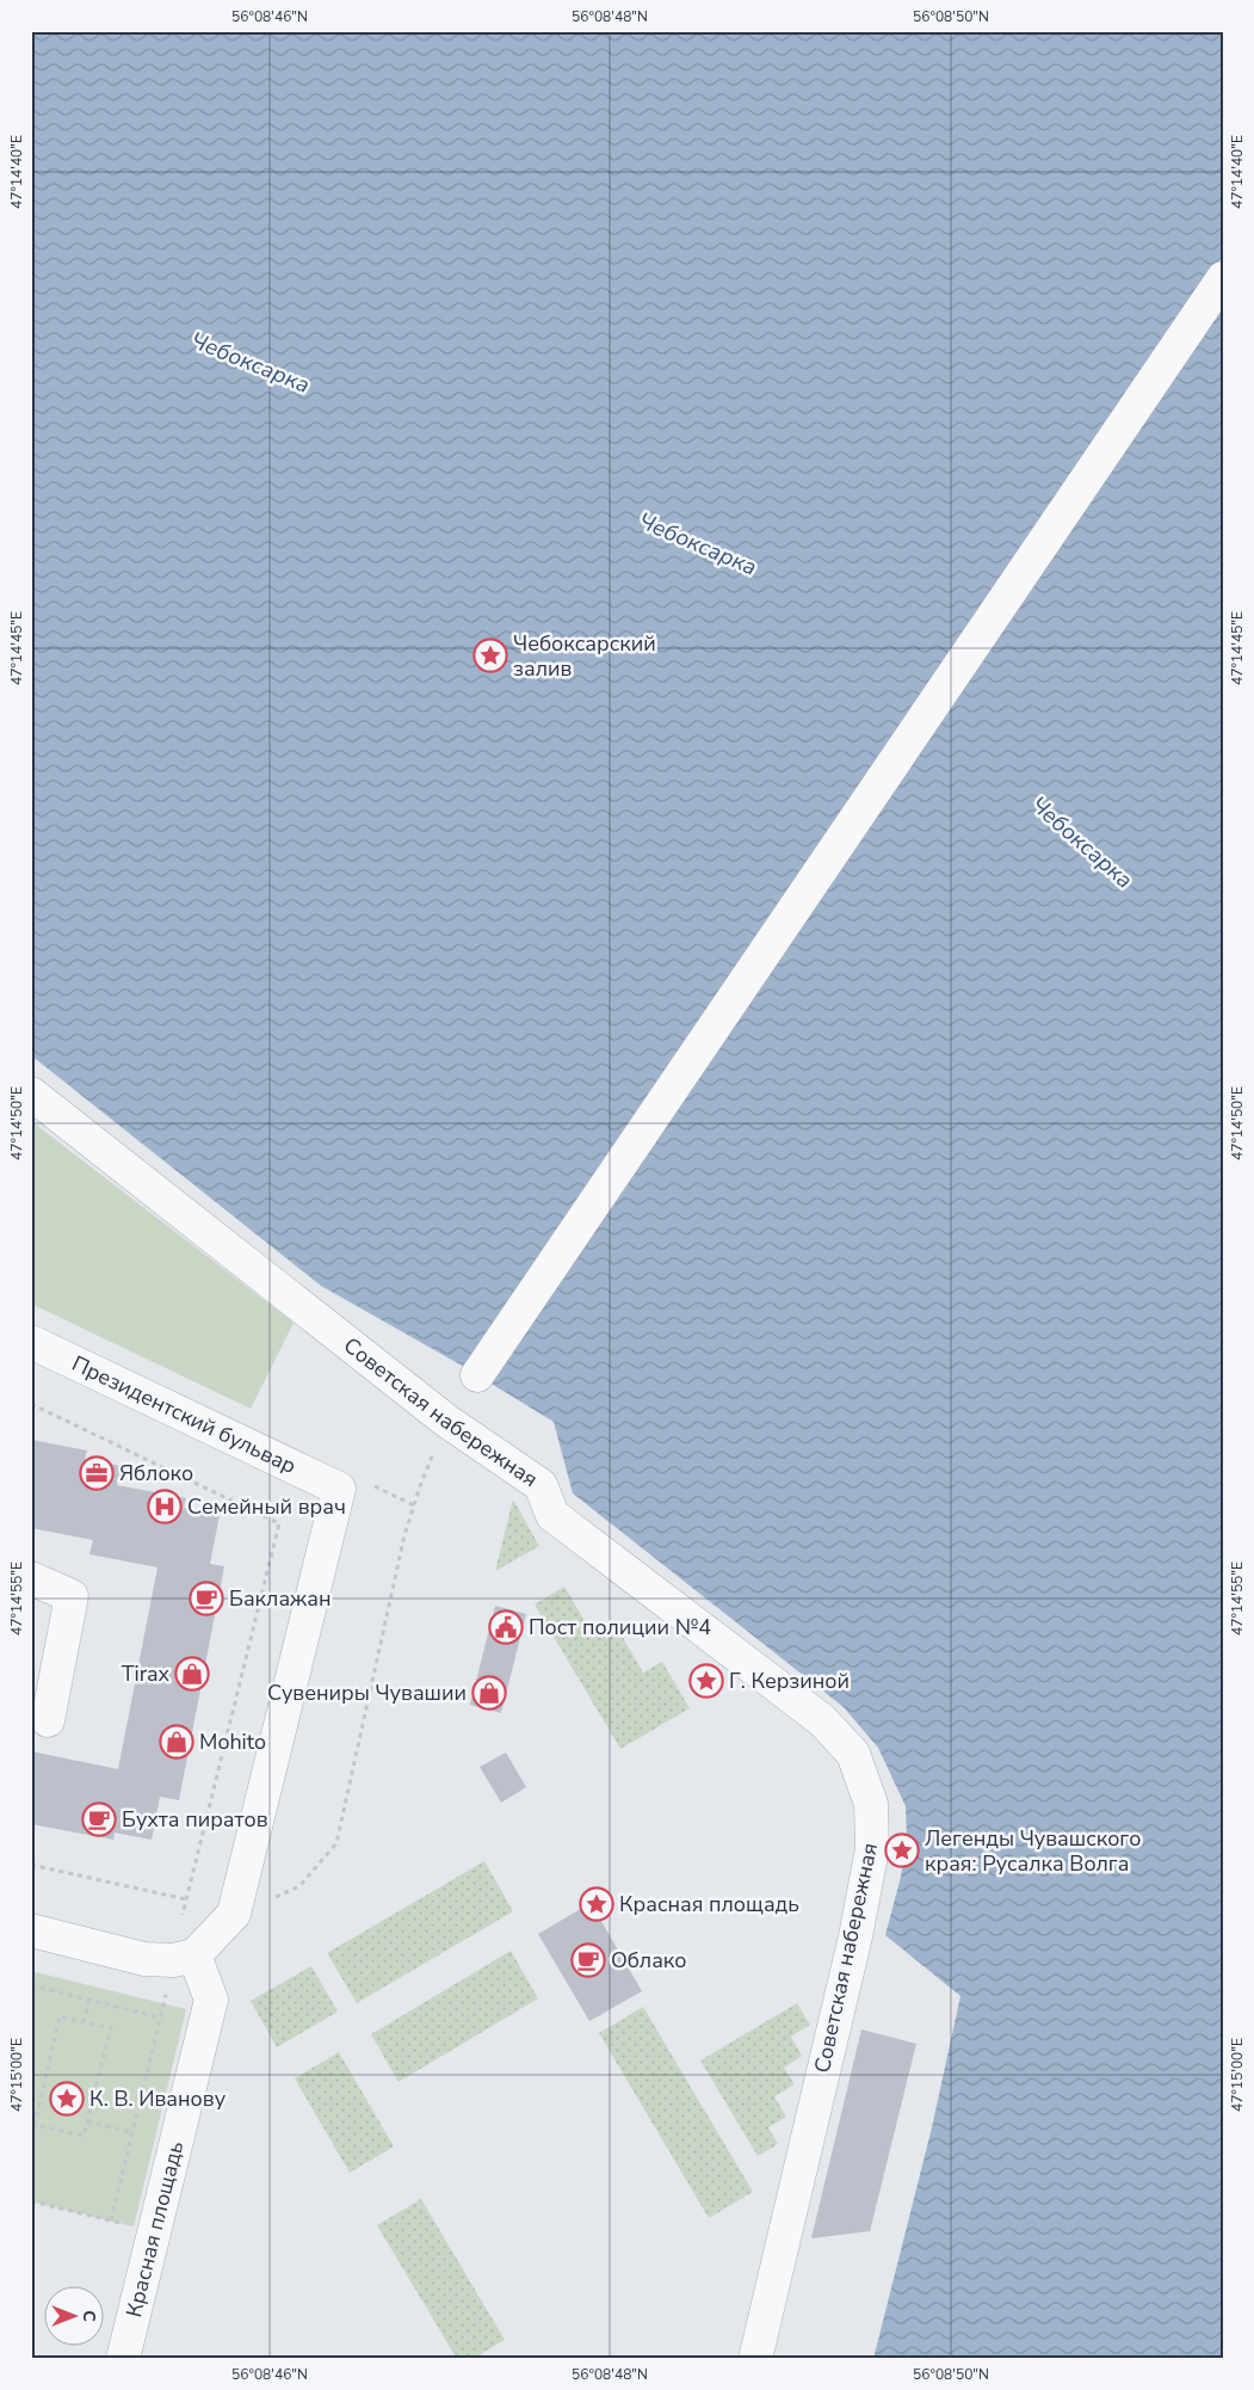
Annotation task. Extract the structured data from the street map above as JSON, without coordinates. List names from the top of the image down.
{
  "streets": {
    "street": ["Советская набережная", "Президентский бульвар", "Красная площадь"]
  },
  "water": ["Чебоксарка"],
  "places": {
    "place": [
      "Чебоксарский залив",
      "Г. Керзиной",
      "Легенды Чувашского края: Русалка Волга",
      "Красная площадь",
      "К. В. Иванову"
    ],
    "office": ["Яблоко"],
    "hospital": ["Семейный врач"],
    "cafe": ["Баклажан", "Бухта пиратов", "Облако"],
    "public building": ["Пост полиции №4"],
    "shop": ["Tirax", "Сувениры Чувашии", "Mohito"]
  },
  "north": "right",
  "coordinates": [
    "56°08'46\"N",
    "56°08'48\"N",
    "56°08'50\"N",
    "47°14'40\"E",
    "47°14'45\"E",
    "47°14'50\"E",
    "47°14'55\"E",
    "47°15'00\"E"
  ]
}
